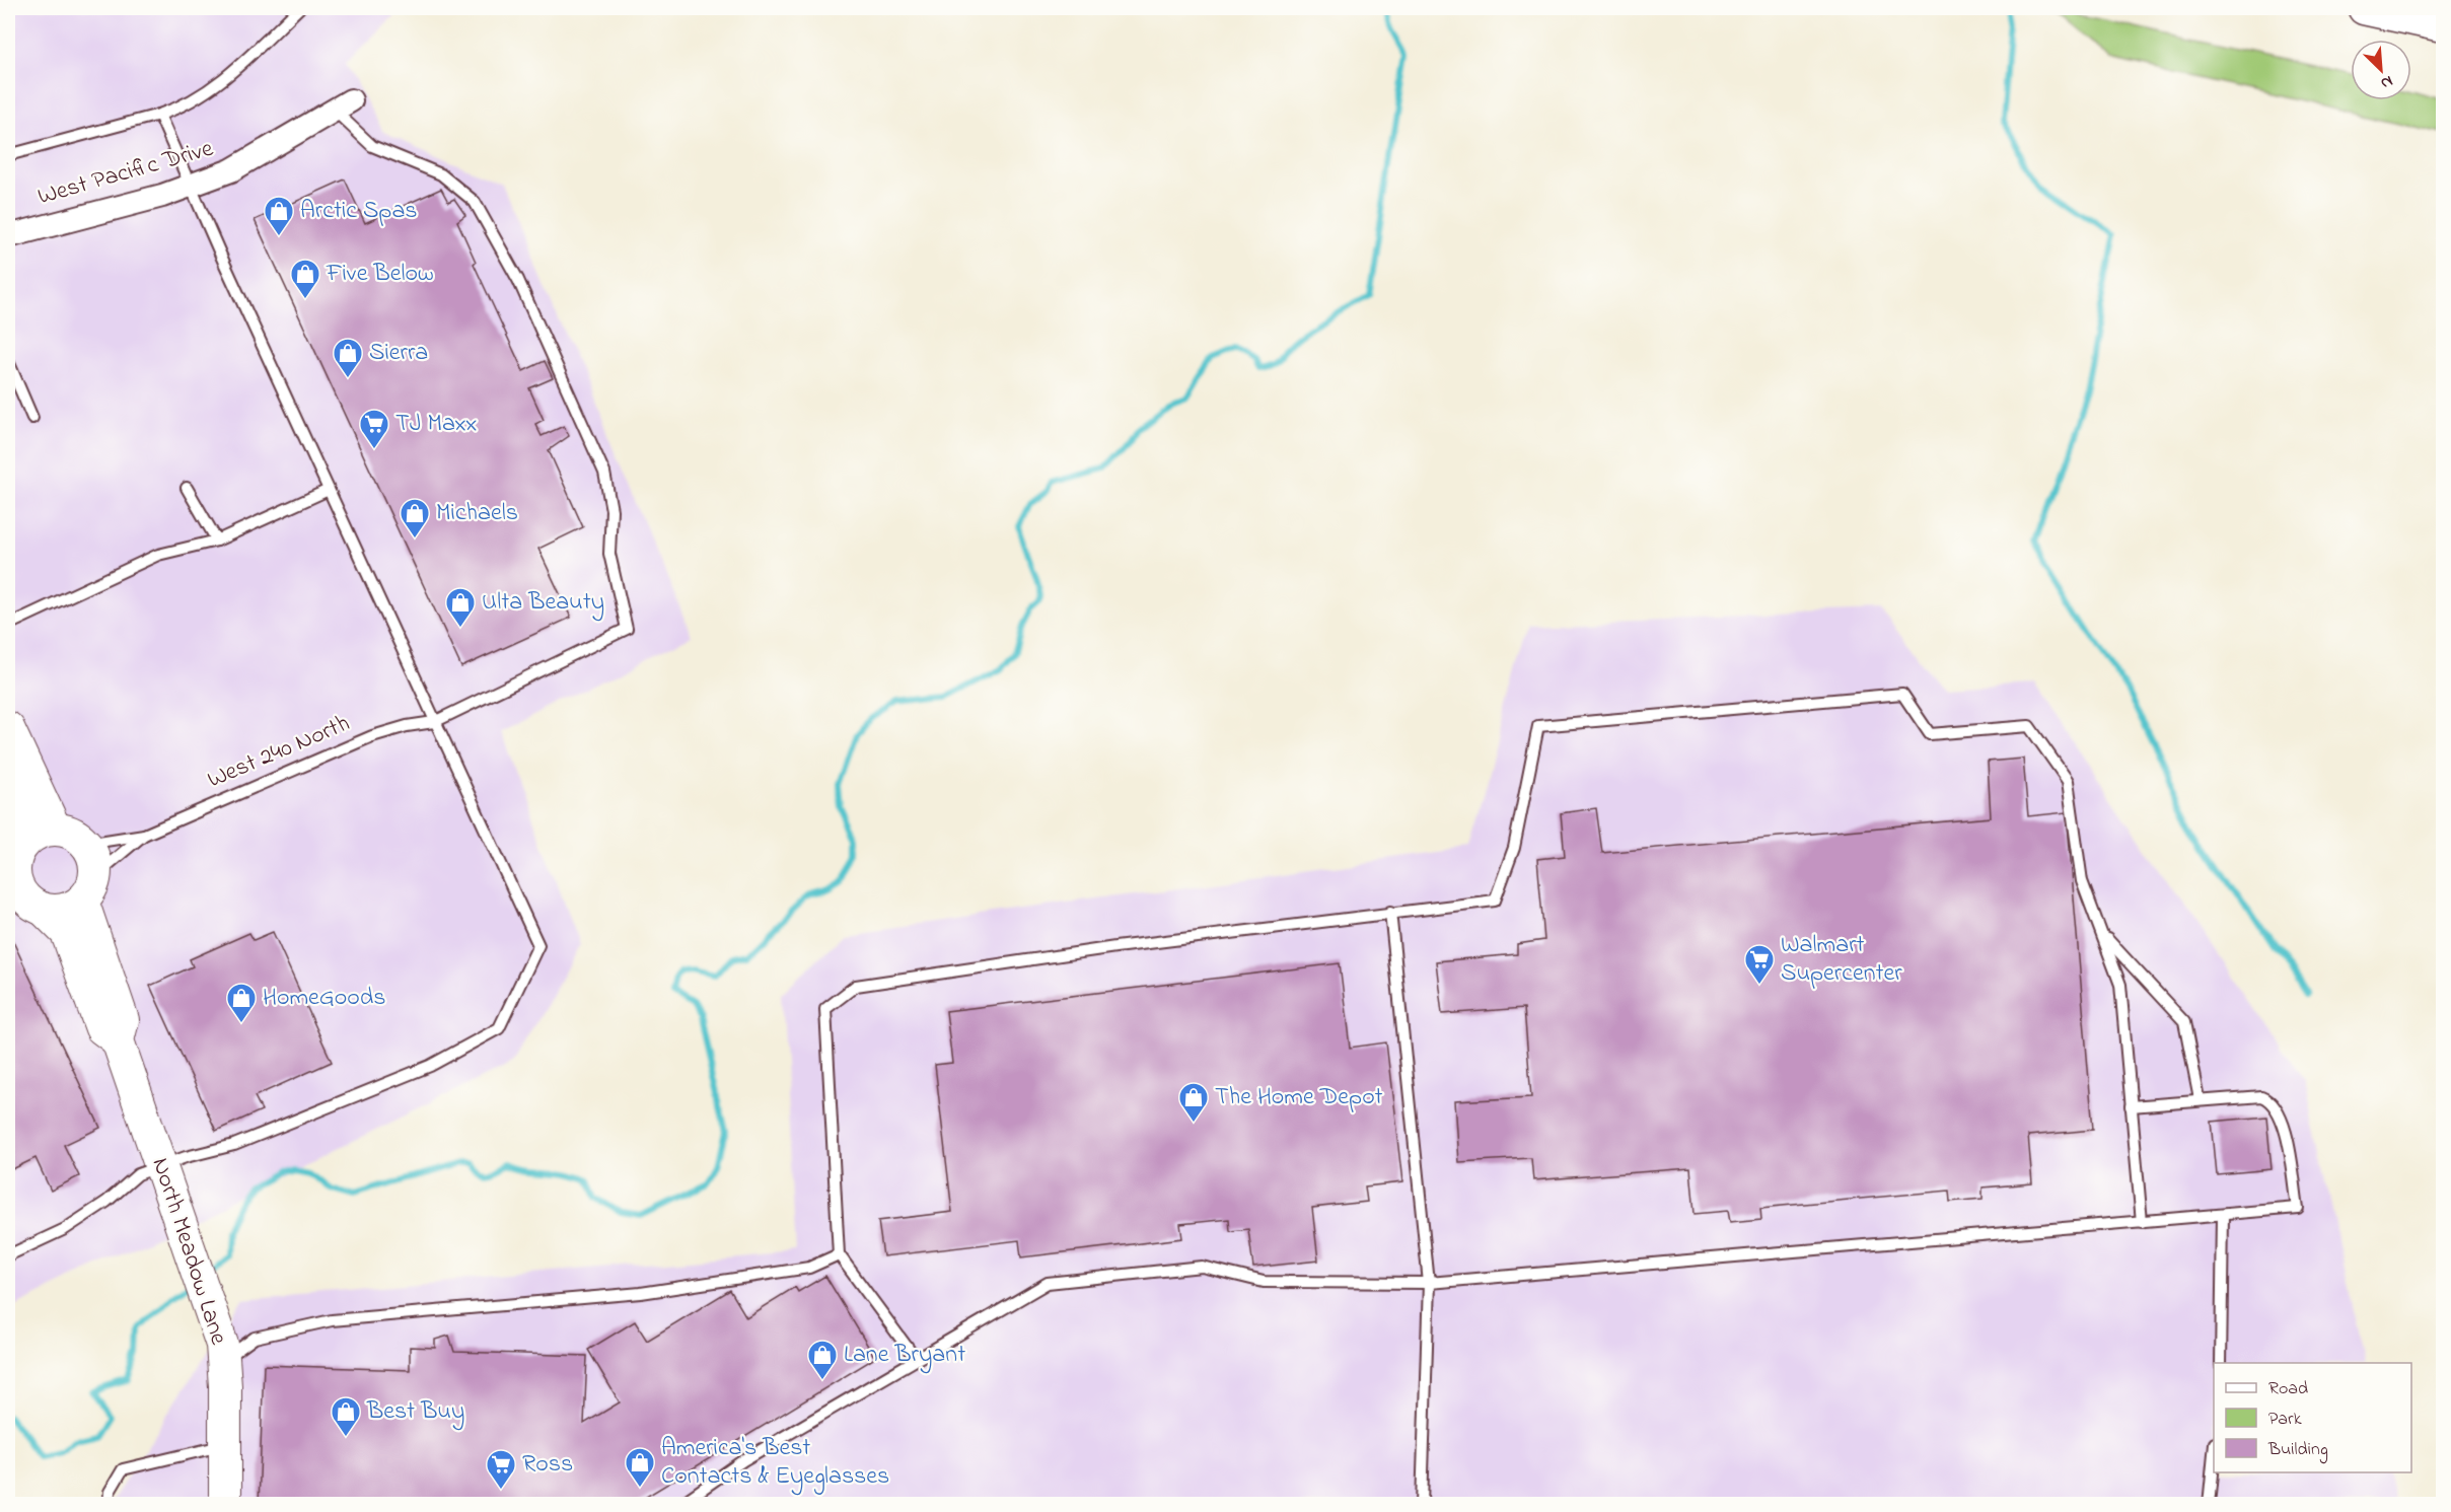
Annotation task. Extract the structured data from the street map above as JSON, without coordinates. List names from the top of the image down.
{
  "streets": {
    "street": ["West Pacific Drive", "North Meadow Lane"],
    "lane": ["West 240 North"]
  },
  "crossings": [
    ["West Pacific Drive", "West 240 North"],
    ["West 240 North", "North Meadow Lane"]
  ],
  "places": {
    "shop": [
      "Arctic Spas",
      "Five Below",
      "Sierra",
      "Michaels",
      "Ulta Beauty",
      "HomeGoods",
      "The Home Depot",
      "Lane Bryant",
      "Best Buy",
      "America's Best Contacts & Eyeglasses"
    ],
    "supermarket": ["TJ Maxx", "Walmart Supercenter", "Ross"]
  },
  "legend": ["Road", "Park", "Building"],
  "north": "bottom right"
}
